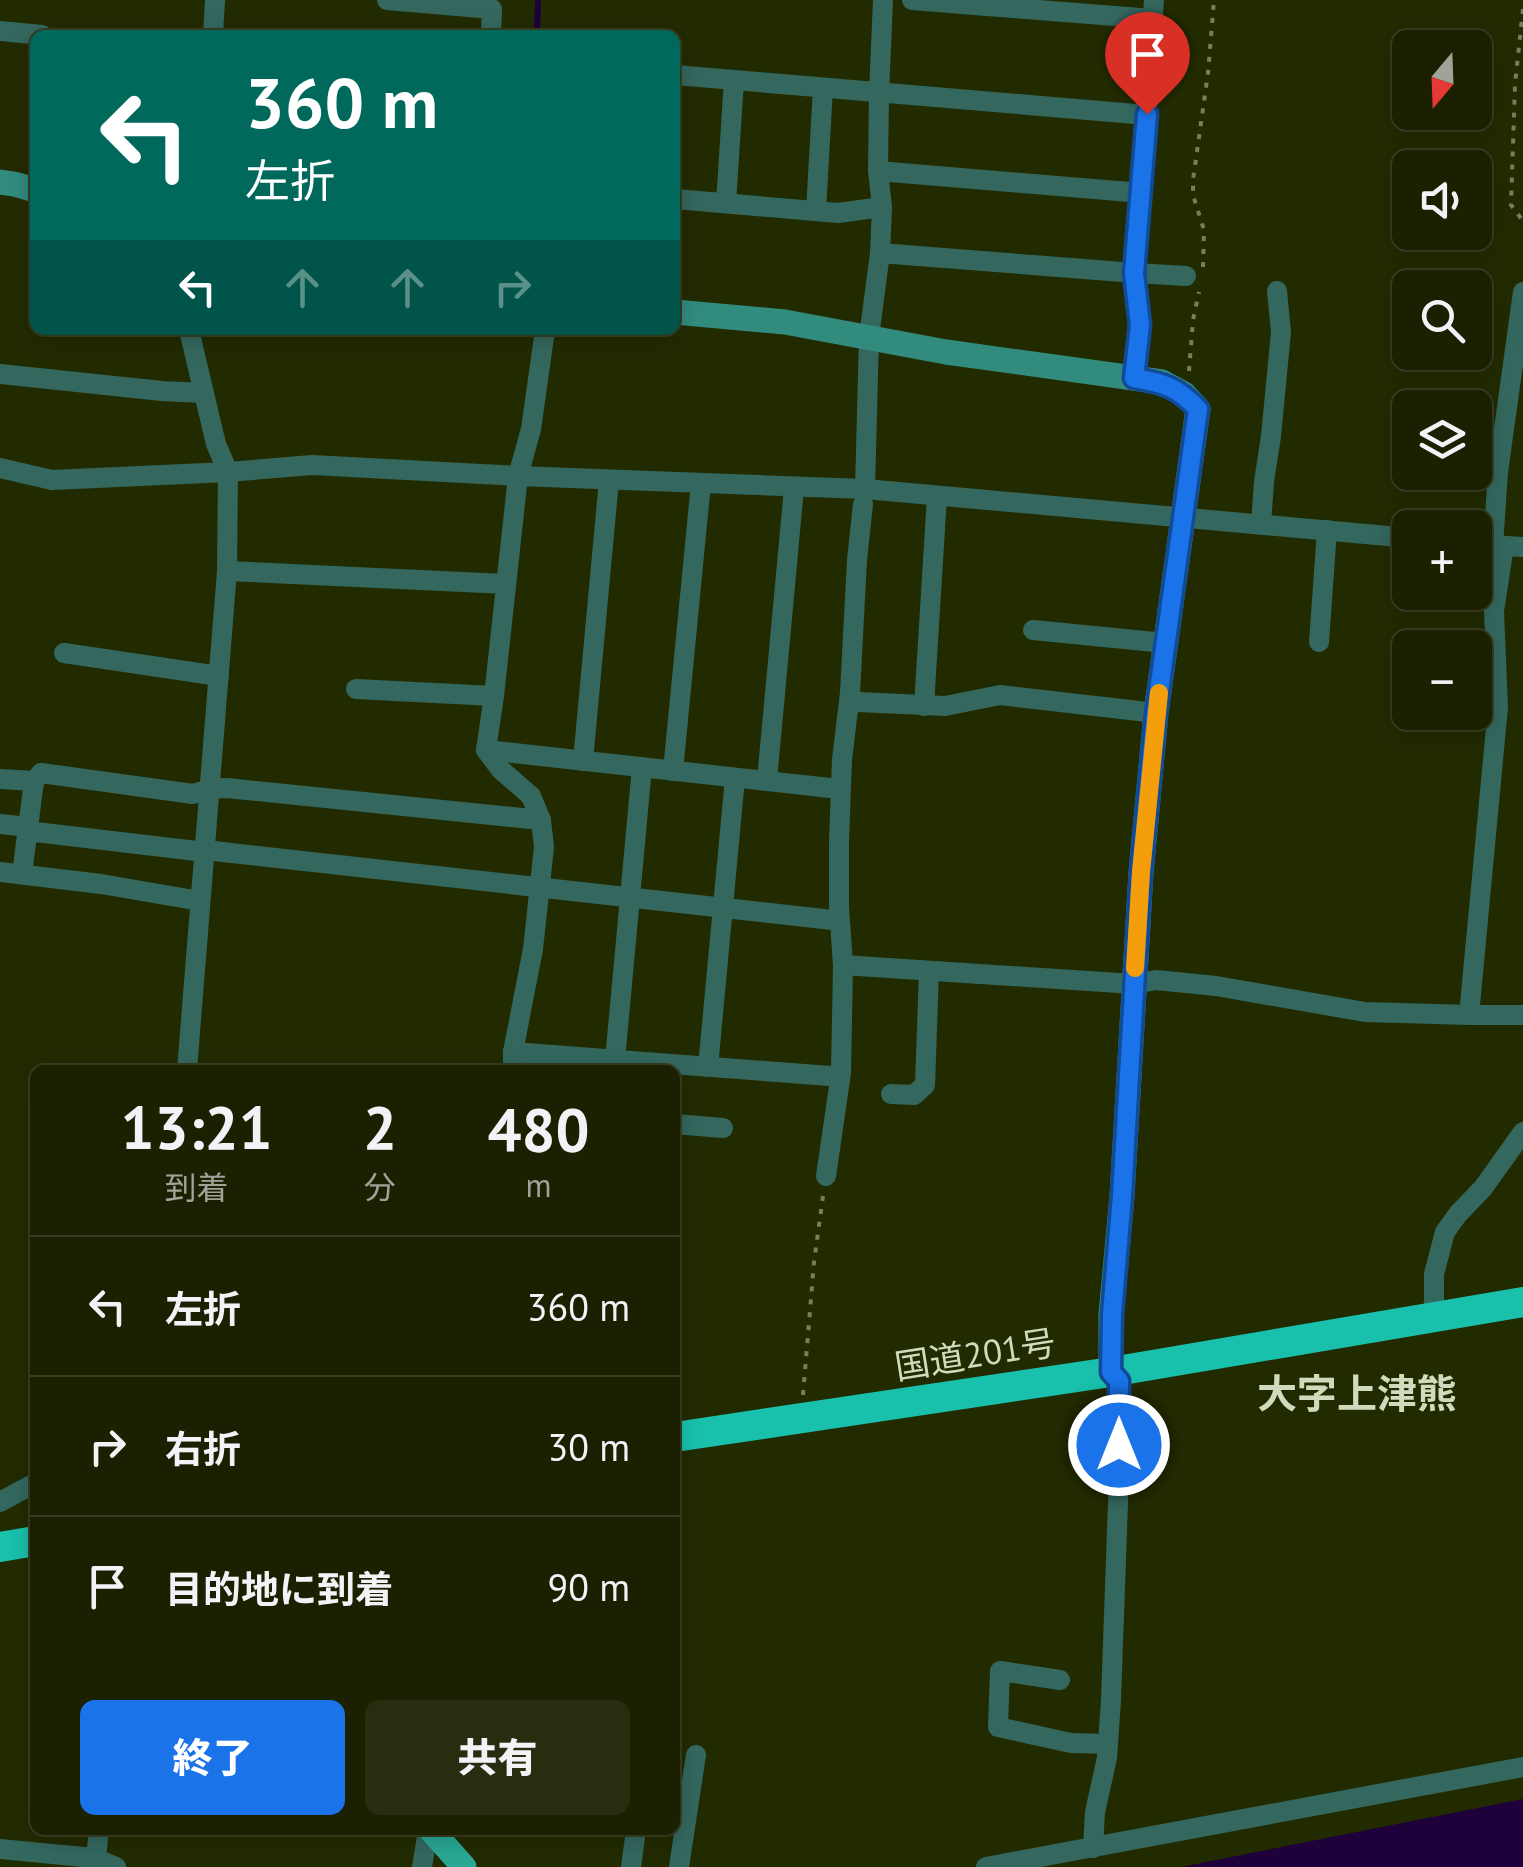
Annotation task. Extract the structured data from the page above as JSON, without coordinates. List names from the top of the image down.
{
  "streets": {
    "highway": ["国道201号"]
  },
  "districts": ["大字上津熊"],
  "north": "bottom",
  "page": {
    "map_buttons": ["+", "−"],
    "turn": ["360 m", "左折"],
    "eta": [
      "13:21",
      "到着",
      "2",
      "分",
      "480",
      "m"
    ],
    "list": [
      {
        "name": "左折",
        "value": "360 m"
      },
      {
        "name": "右折",
        "value": "30 m"
      },
      {
        "name": "目的地に到着",
        "value": "90 m"
      }
    ],
    "buttons": ["終了", "共有"]
  }
}
